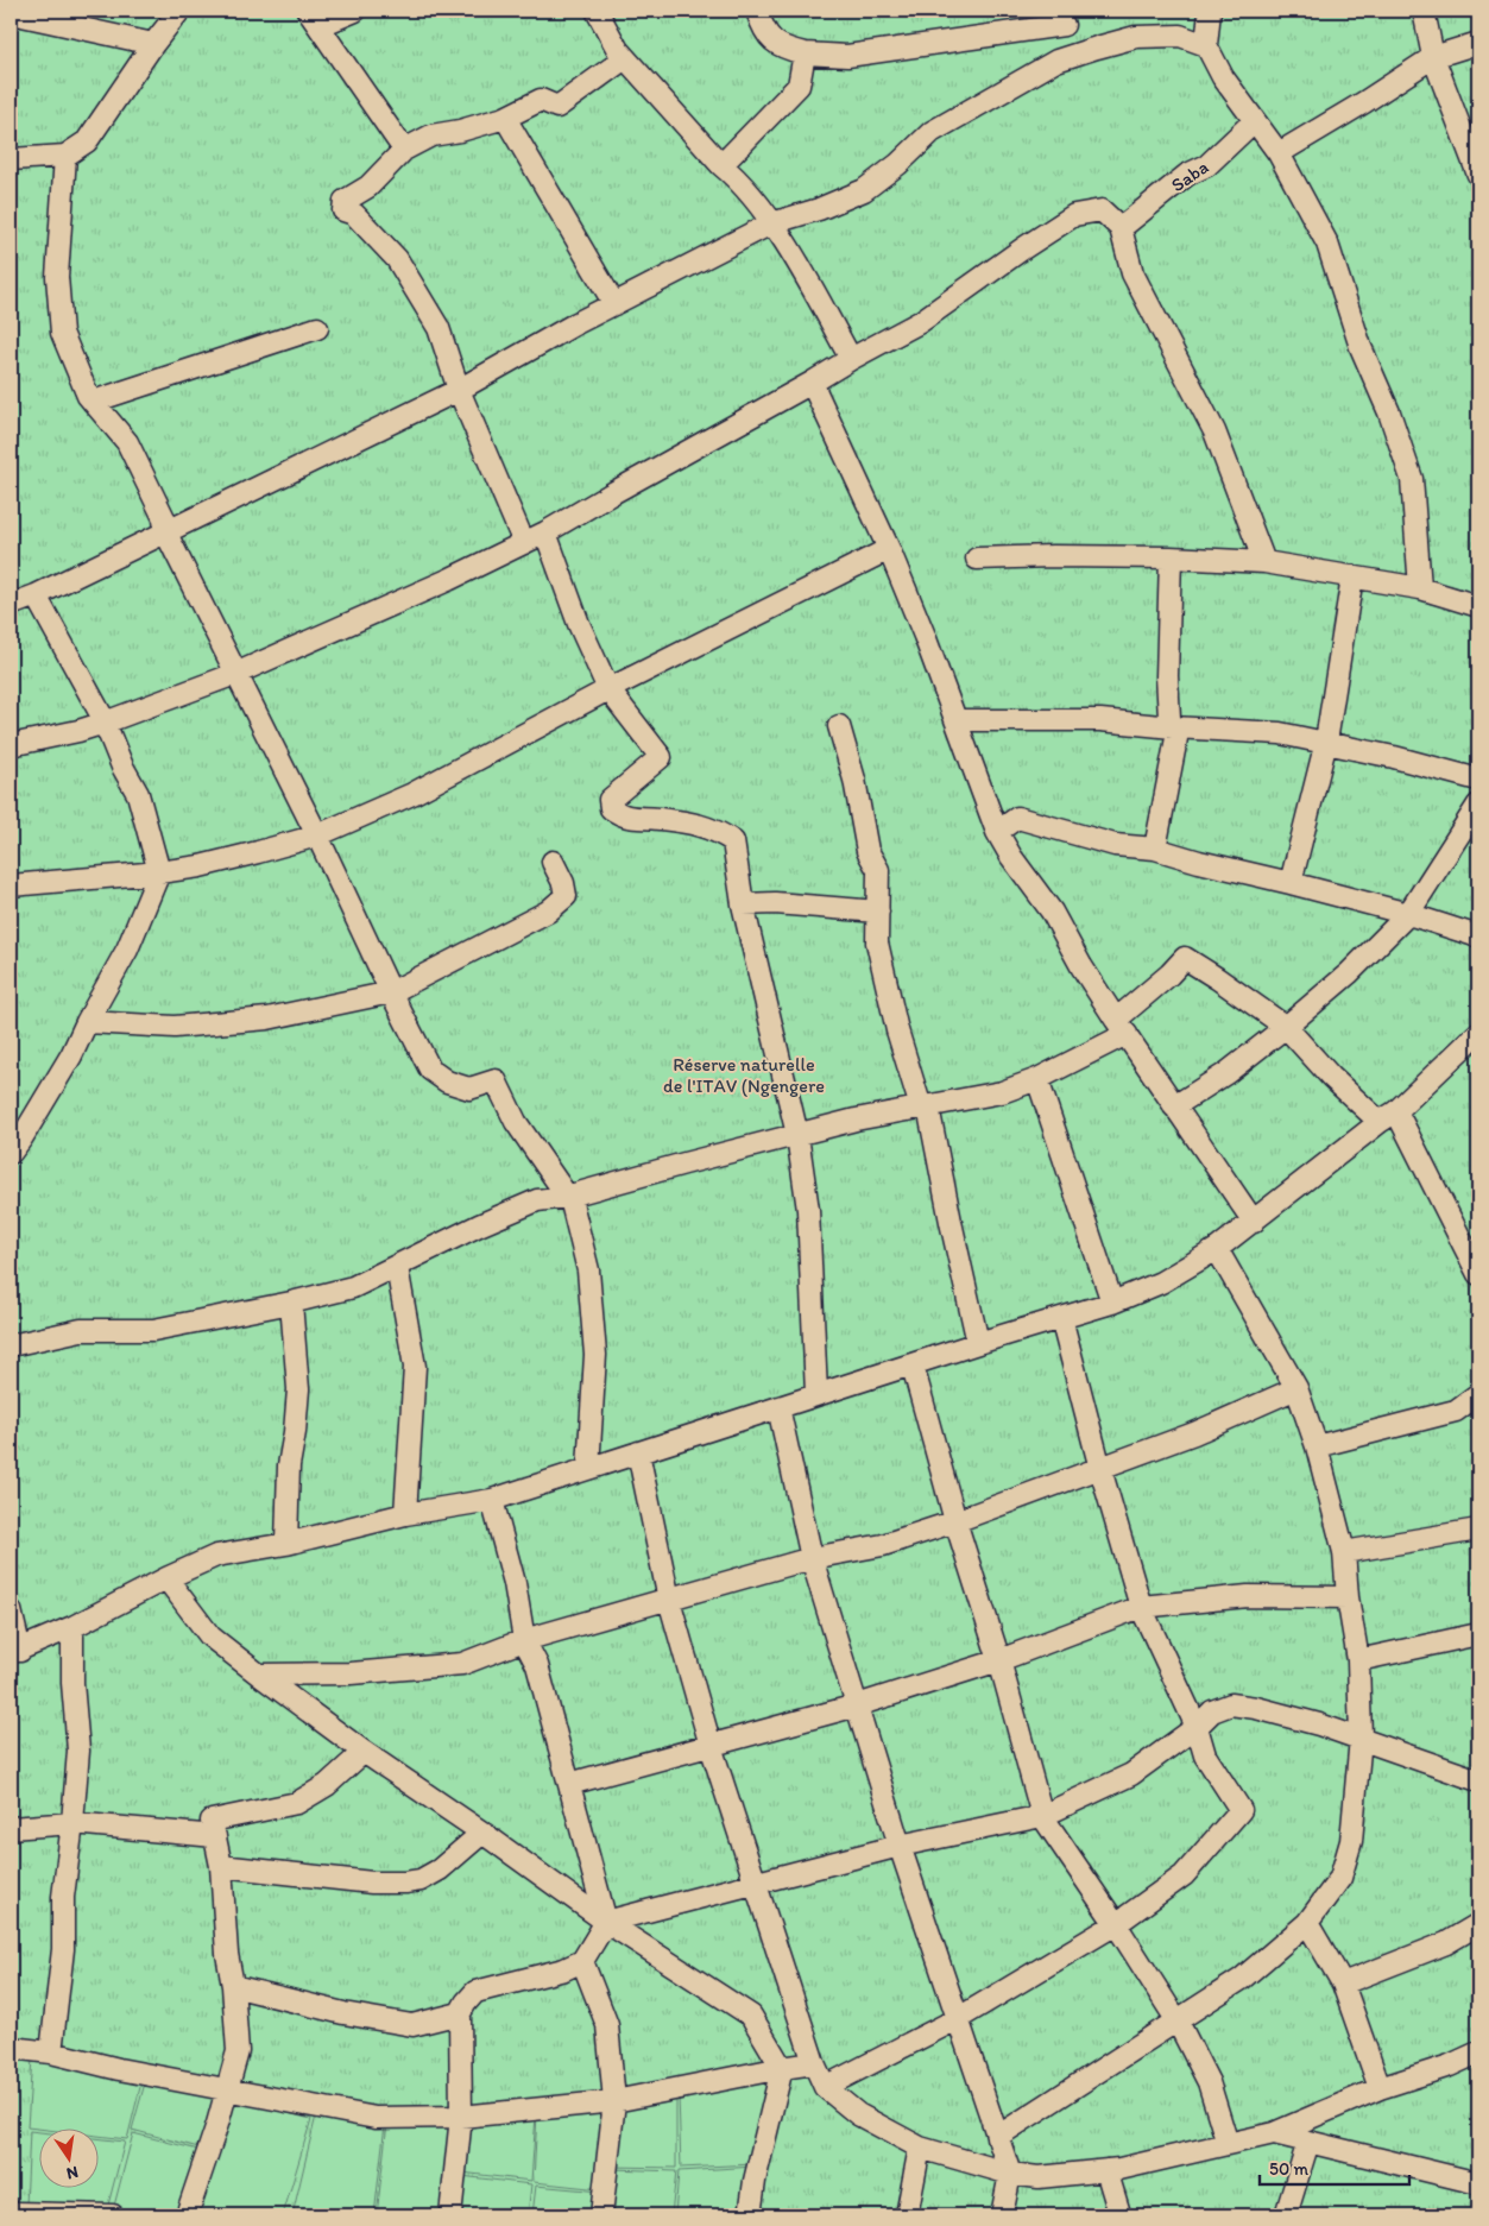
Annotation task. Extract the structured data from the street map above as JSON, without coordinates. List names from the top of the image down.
{
  "streets": {
    "street": ["Saba"]
  },
  "parks": ["Réserve naturelle de l'ITAV (Ngengere"],
  "scale_bar": "50 m",
  "north": "bottom"
}
